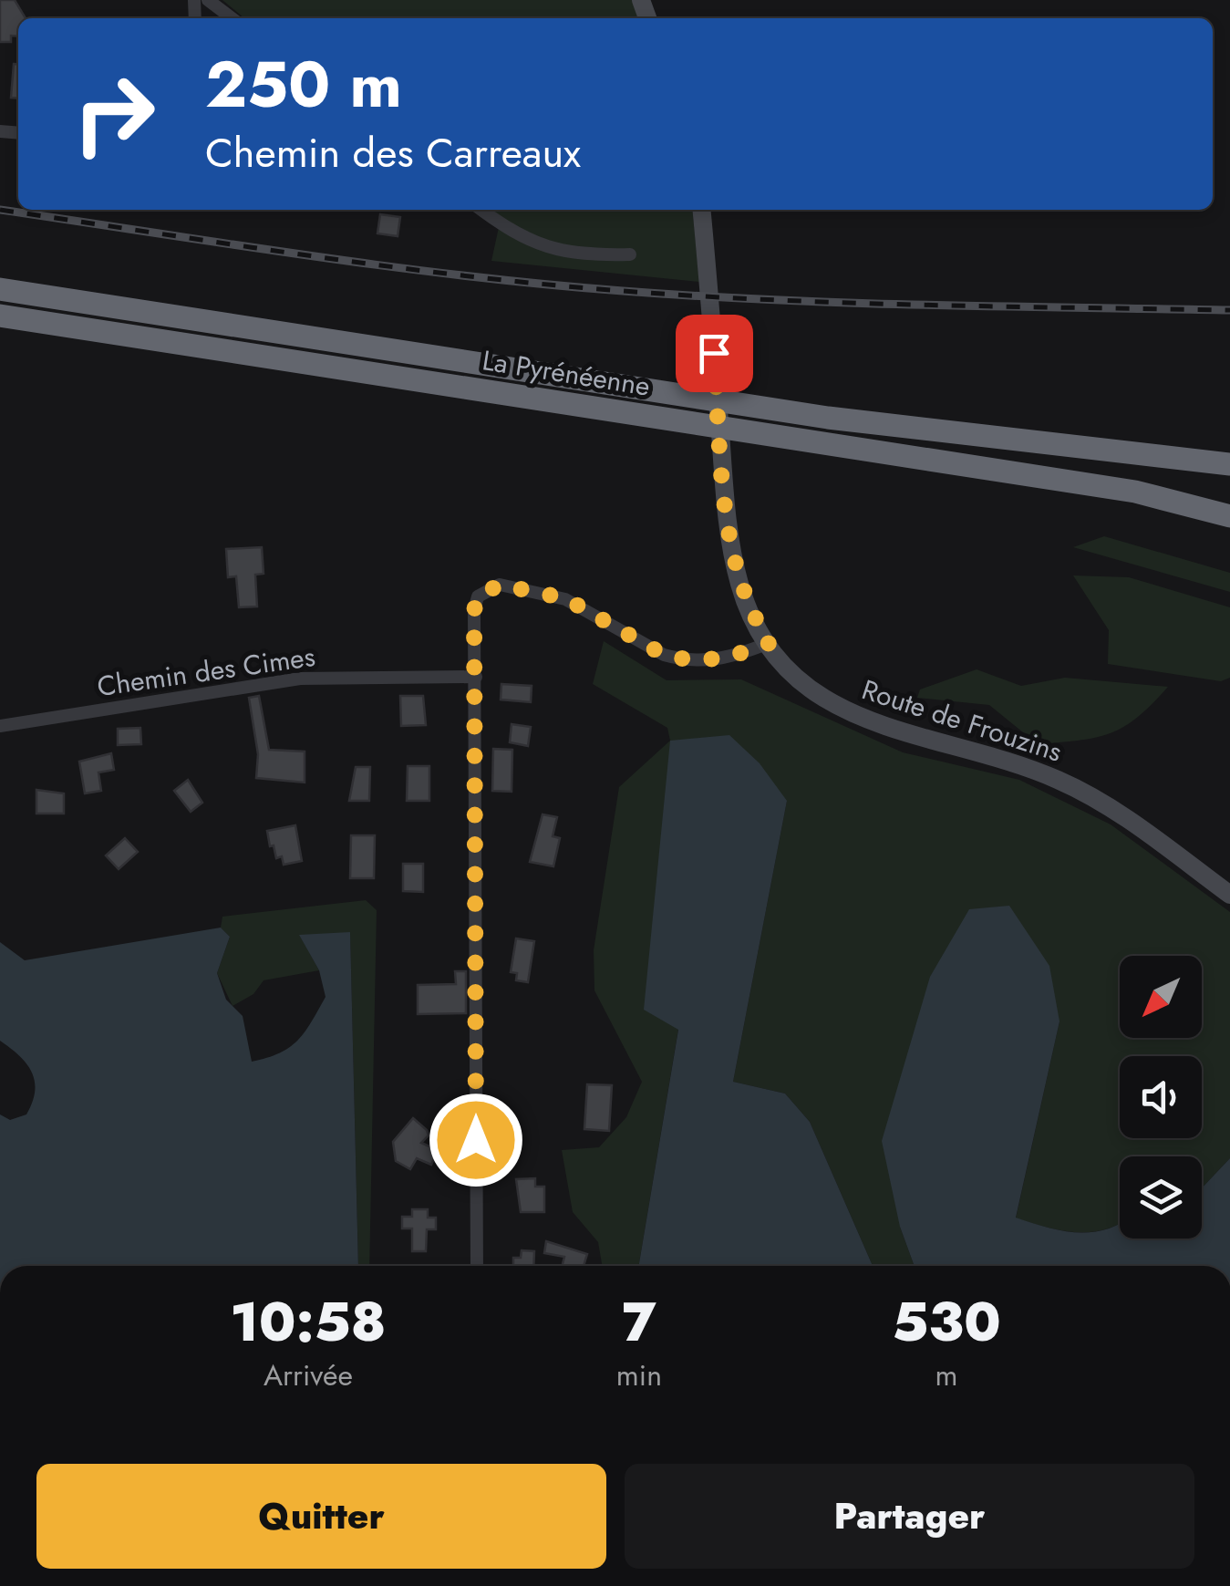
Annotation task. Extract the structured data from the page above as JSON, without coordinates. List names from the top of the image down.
{
  "streets": {
    "highway": ["La Pyrénéenne"],
    "main road": ["Route de Frouzins"],
    "street": ["Chemin des Cimes"]
  },
  "north": "bottom left",
  "page": {
    "turn": ["250 m", "Chemin des Carreaux"],
    "eta": [
      "10:58",
      "Arrivée",
      "7",
      "min",
      "530",
      "m"
    ],
    "buttons": ["Quitter", "Partager"]
  }
}
